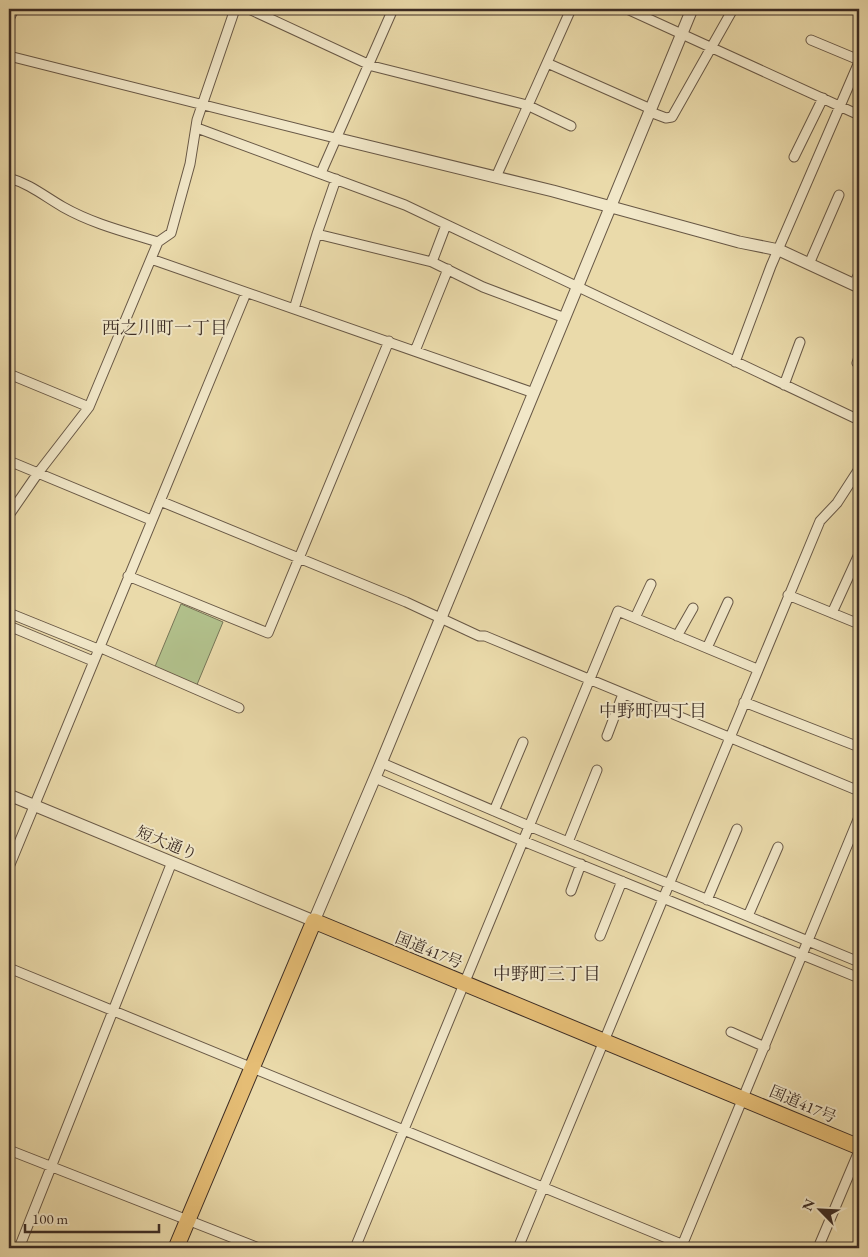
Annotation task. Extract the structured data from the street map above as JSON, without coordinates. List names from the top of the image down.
{
  "streets": {
    "highway": ["国道417号"],
    "street": ["短大通り"]
  },
  "crossings": [
    ["短大通り", "国道417号"]
  ],
  "districts": ["西之川町一丁目", "中野町四丁目", "中野町三丁目"],
  "scale_bar": "100 m",
  "north": "top left"
}
